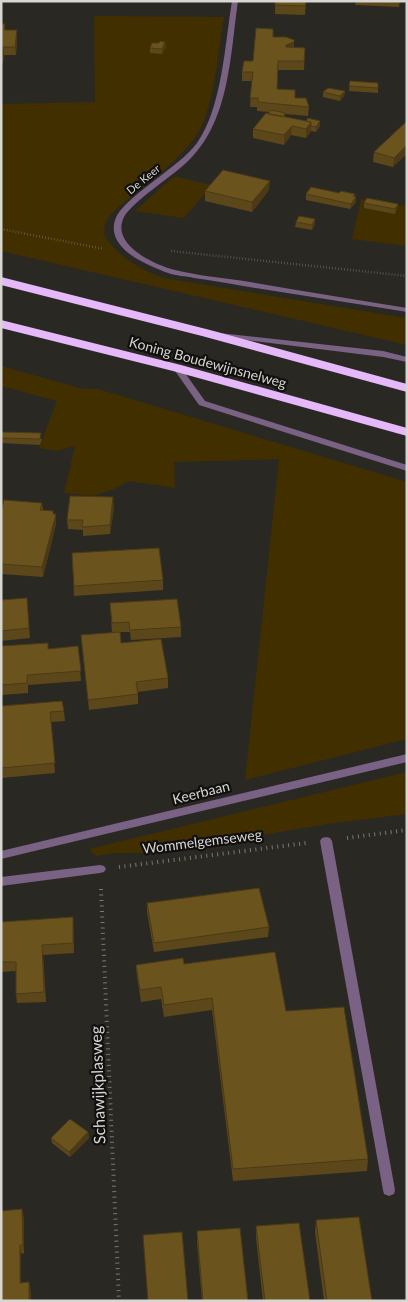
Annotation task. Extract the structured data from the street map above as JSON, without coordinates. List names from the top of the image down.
{
  "streets": {
    "highway": ["Koning Boudewijnsnelweg"],
    "street": ["De Keer", "Keerbaan"],
    "path": ["Wommelgemseweg", "Schawijkplasweg"]
  },
  "crossings": [
    ["Wommelgemseweg", "Schawijkplasweg"]
  ]
}
